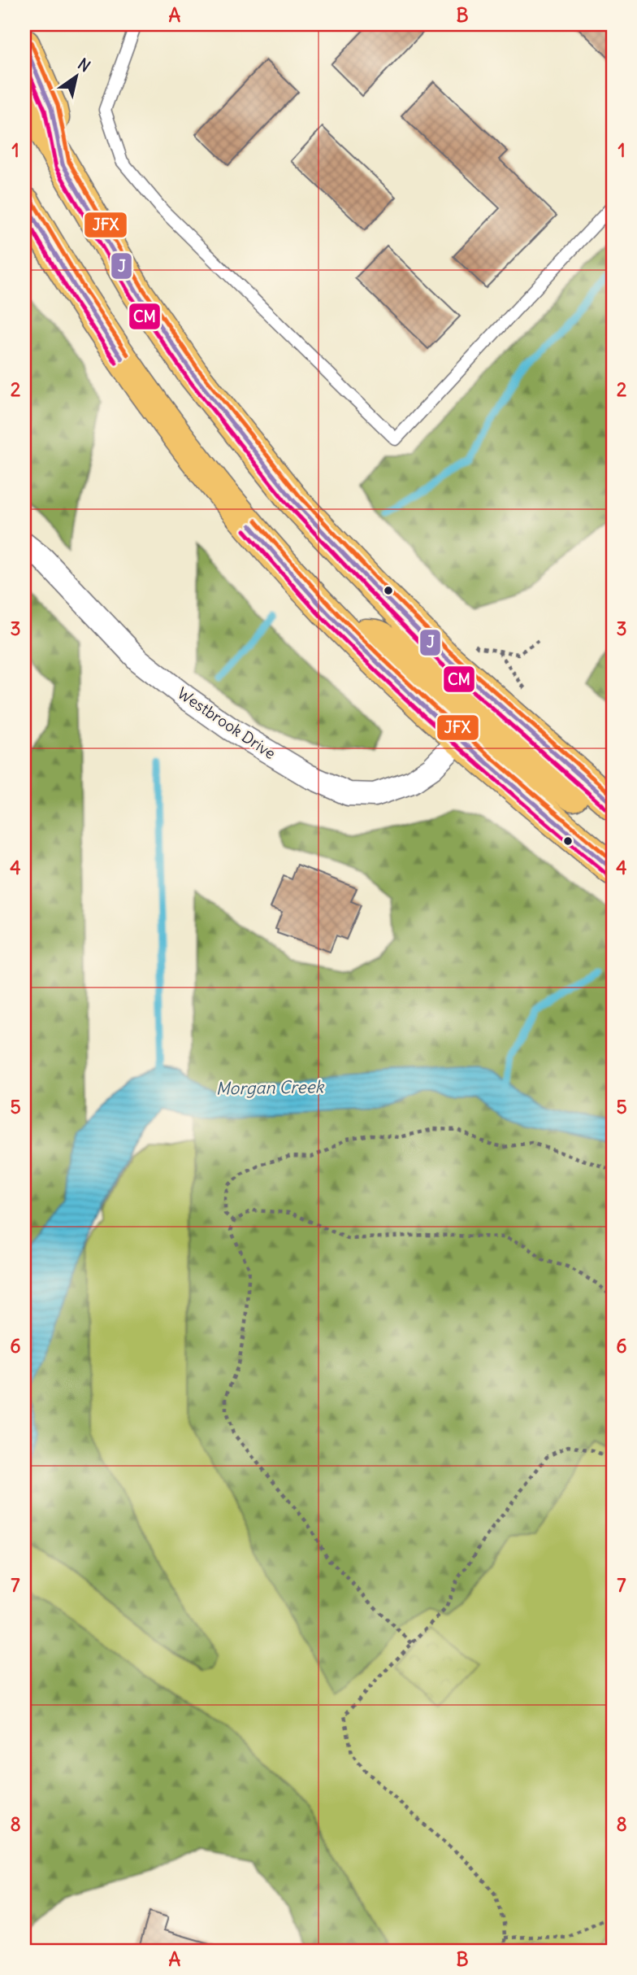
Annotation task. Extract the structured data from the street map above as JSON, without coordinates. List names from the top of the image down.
{
  "streets": {
    "street": ["Westbrook Drive"]
  },
  "water": ["Morgan Creek"],
  "lines": ["transit line JFX", "transit line J", "transit line CM"],
  "north": "top right",
  "grid": {
    "columns": ["A", "B"],
    "rows": [
      "1",
      "2",
      "3",
      "4",
      "5",
      "6",
      "7",
      "8"
    ]
  }
}
